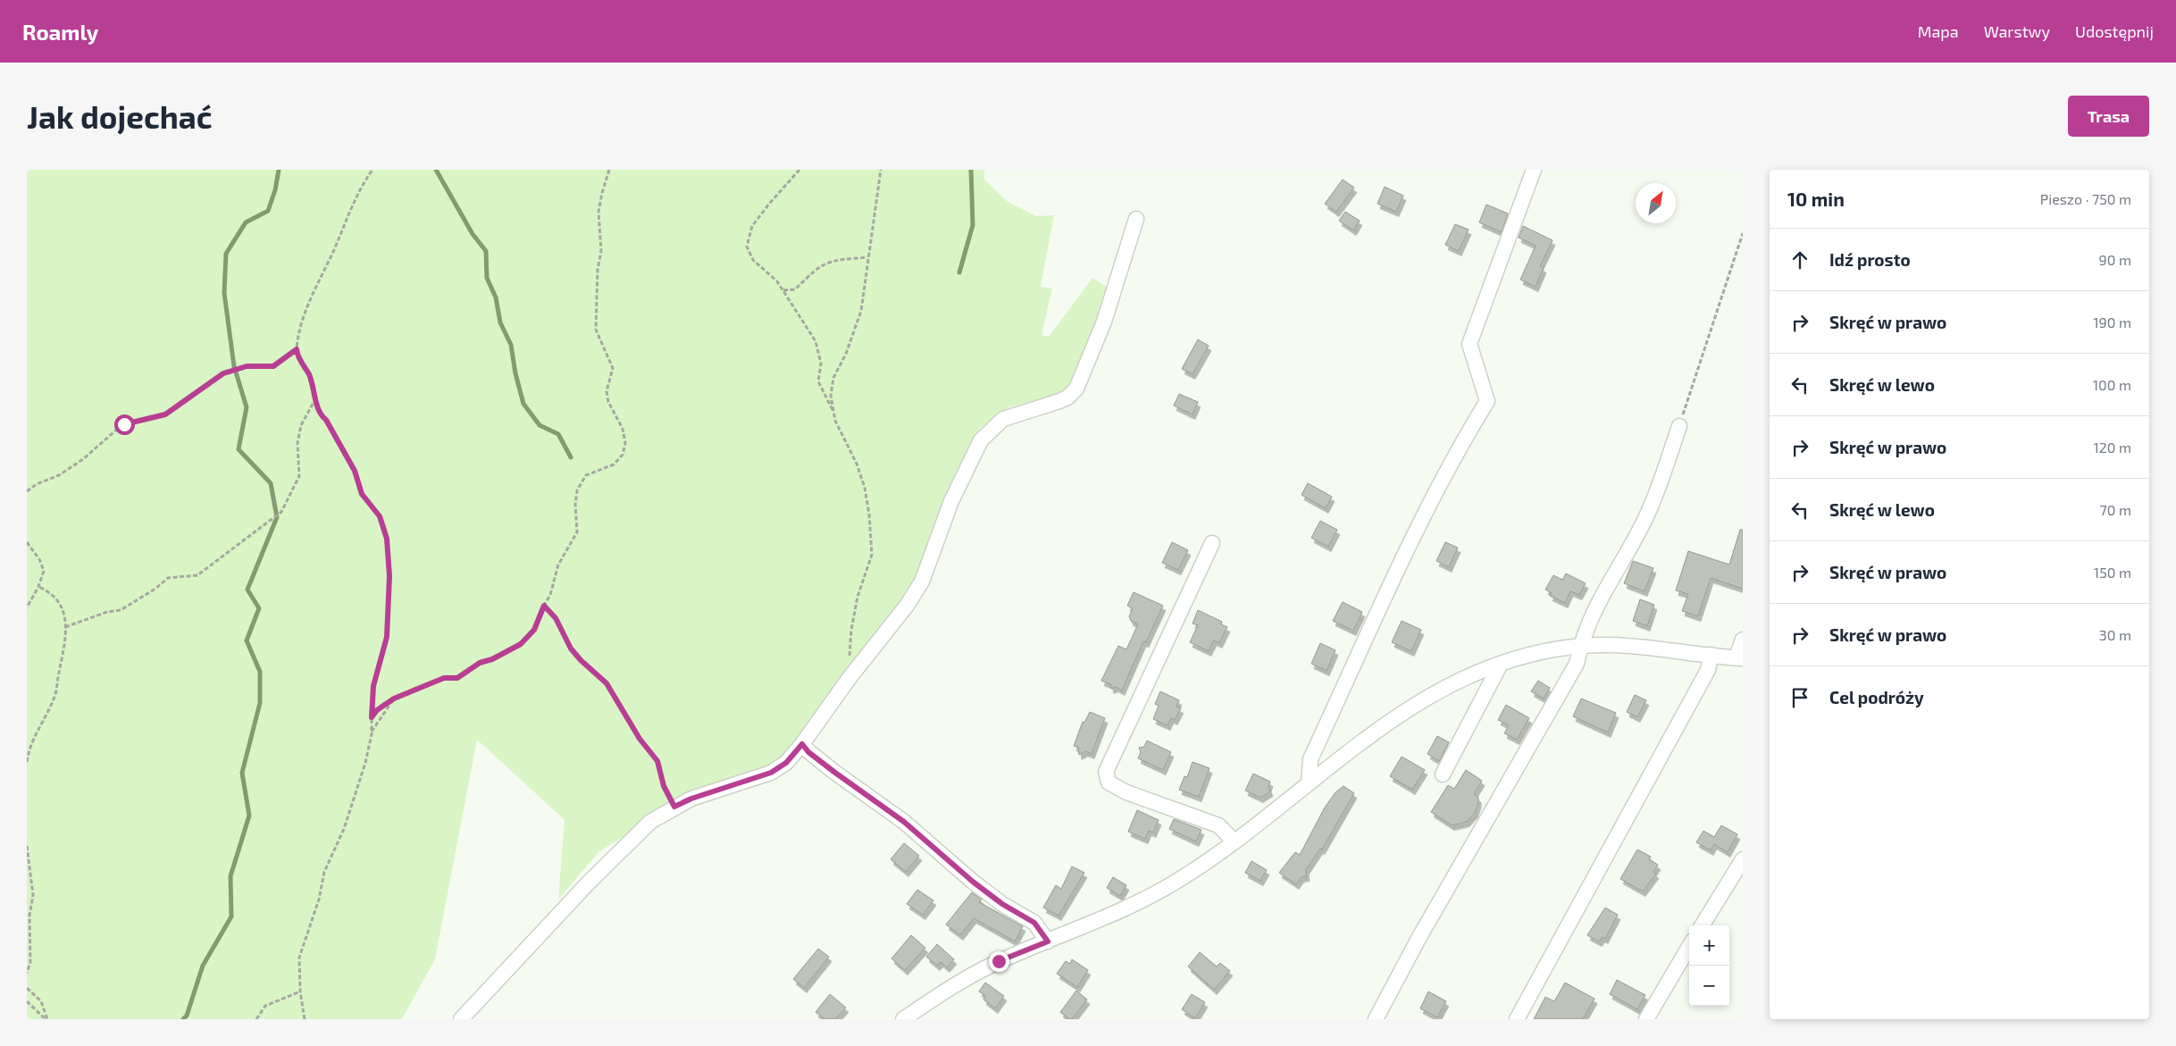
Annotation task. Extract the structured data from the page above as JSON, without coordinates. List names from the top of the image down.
{
  "north": "top right",
  "page": {
    "header": "Roamly",
    "nav": ["Mapa", "Warstwy", "Udostępnij"],
    "buttons": "Trasa",
    "title": "Jak dojechać",
    "heading": ["10 min", "Pieszo · 750 m"],
    "list": [
      ["Idź prosto", "90 m"],
      ["Skręć w prawo", "190 m"],
      ["Skręć w lewo", "100 m"],
      ["Skręć w prawo", "120 m"],
      ["Skręć w lewo", "70 m"],
      ["Skręć w prawo", "150 m"],
      ["Skręć w prawo", "30 m"],
      "Cel podróży"
    ],
    "map_buttons": ["+", "−"]
  }
}
